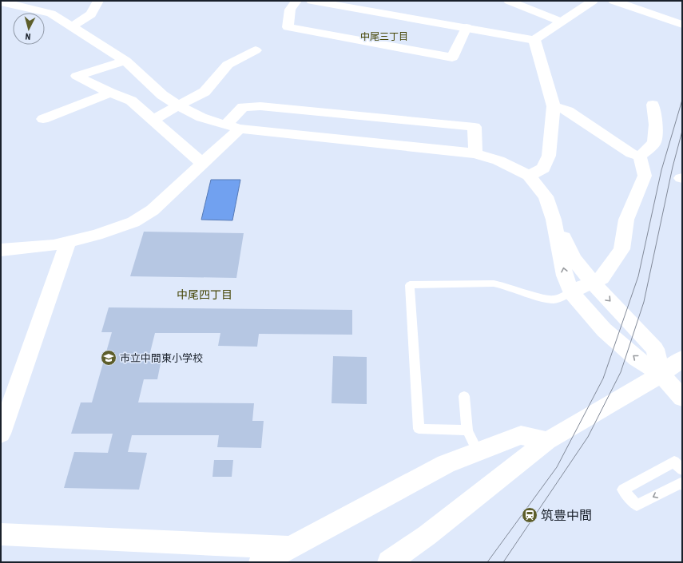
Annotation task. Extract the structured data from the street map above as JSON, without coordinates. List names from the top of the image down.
{
  "districts": ["中尾三丁目", "中尾四丁目"],
  "places": {
    "school or university": ["市立中間東小学校"],
    "station": ["筑豊中間"]
  },
  "north": "bottom"
}
